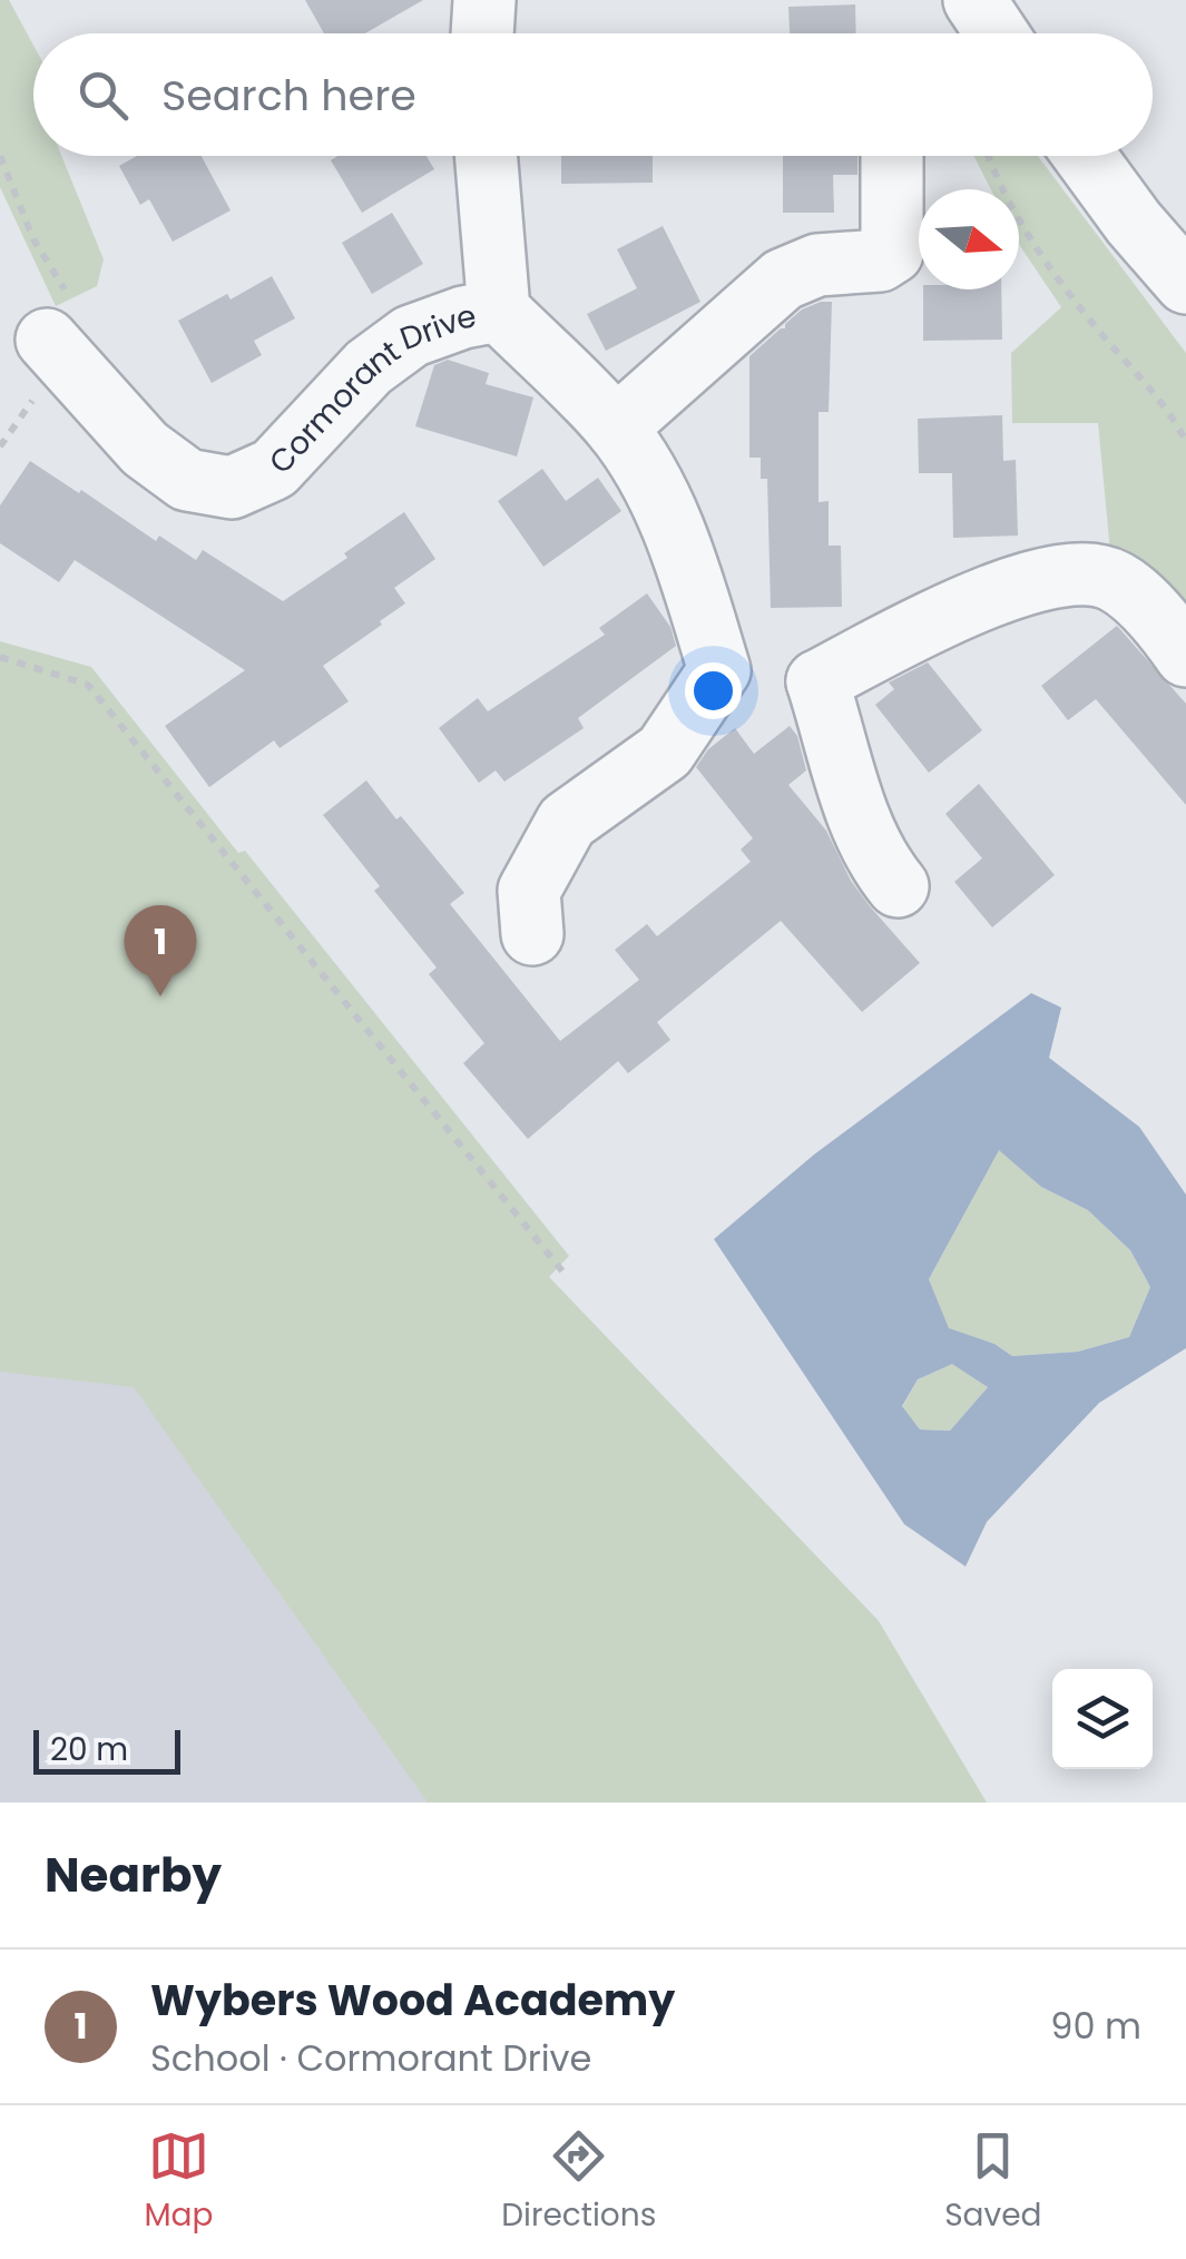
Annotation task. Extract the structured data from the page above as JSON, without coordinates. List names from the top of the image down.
{
  "streets": {
    "street": ["Cormorant Drive"]
  },
  "scale_bar": "20 m",
  "north": "right",
  "page": {
    "search": "Search here",
    "pins": "1",
    "scale": "20 m",
    "heading": "Nearby",
    "list": [
      {
        "mark": "1",
        "name": "Wybers Wood Academy",
        "note": "School · Cormorant Drive",
        "value": "90 m"
      }
    ],
    "nav": ["Map", "Directions", "Saved"]
  }
}
